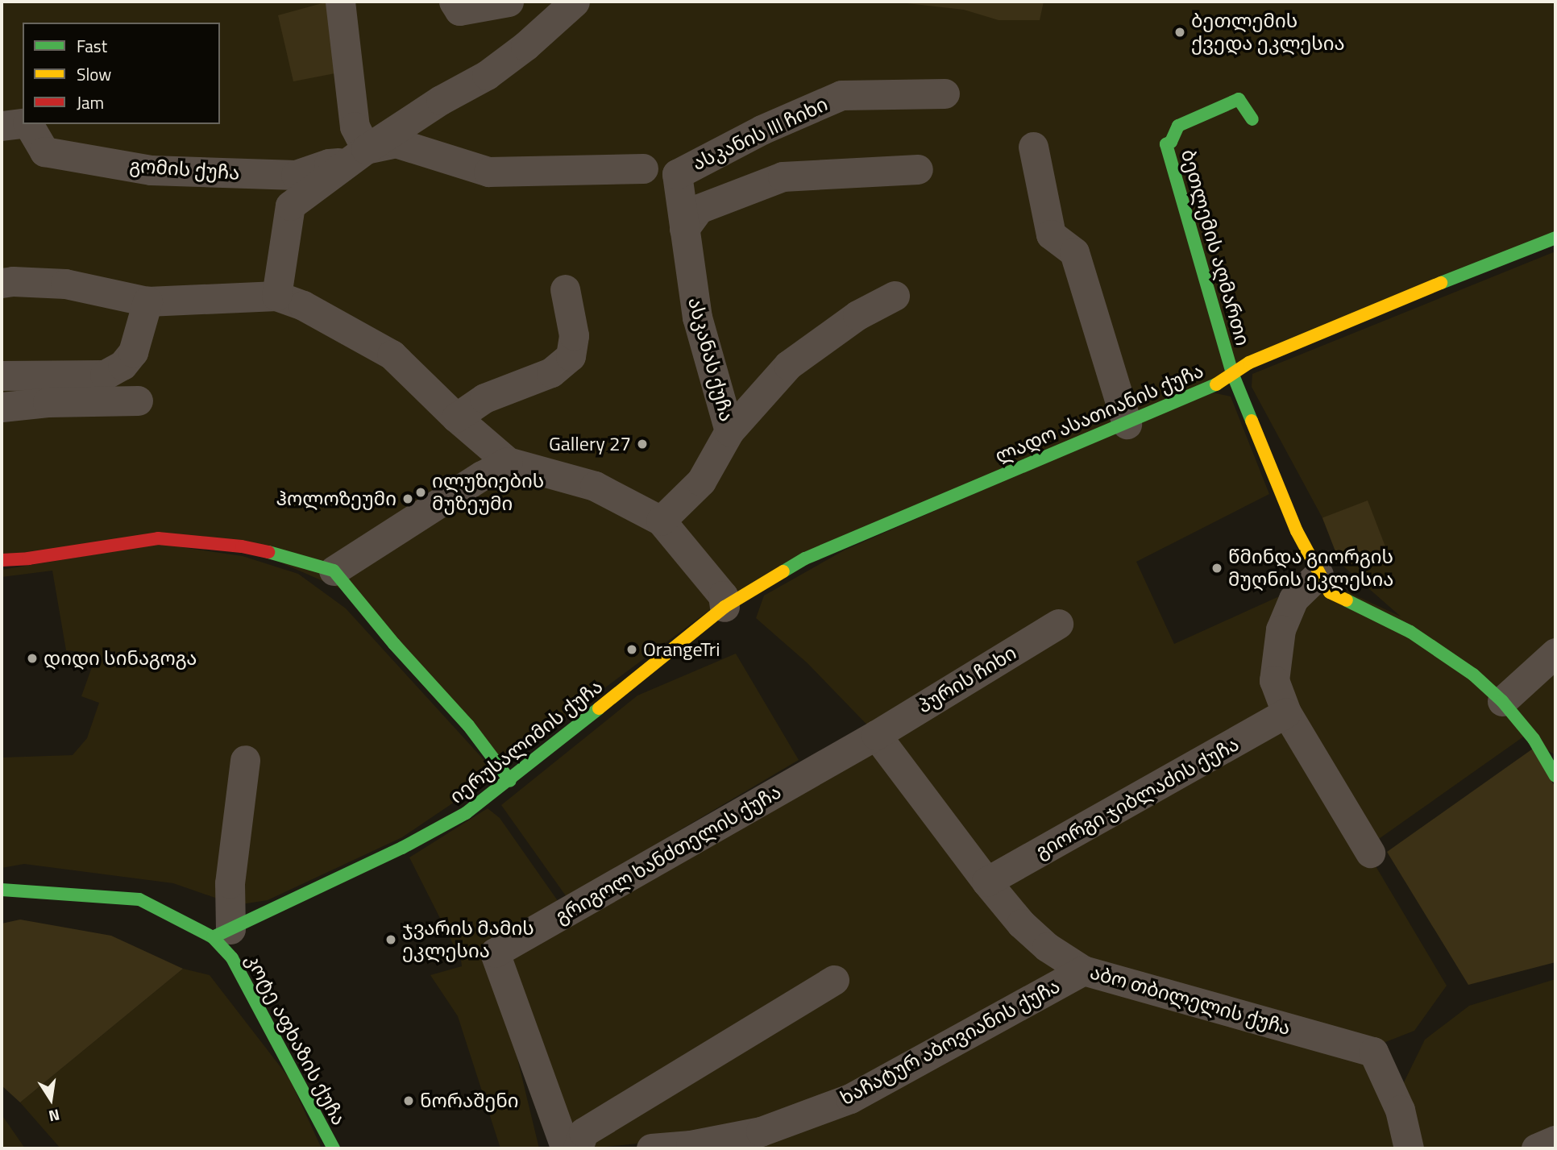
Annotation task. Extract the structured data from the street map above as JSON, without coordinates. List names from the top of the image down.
{
  "streets": {
    "street": [
      "ასკანის III ჩიხი",
      "გომის ქუჩა",
      "ბეთლემის აღმართი",
      "ასკანას ქუჩა",
      "ლადო ასათიანის ქუჩა",
      "პურის ჩიხი",
      "იერუსალიმის ქუჩა",
      "გიორგი ჯიბლაძის ქუჩა",
      "გრიგოლ ხანძთელის ქუჩა",
      "აბო თბილელის ქუჩა",
      "კოტე აფხაზის ქუჩა",
      "ხაჩატურ აბოვიანის ქუჩა"
    ]
  },
  "crossings": [
    ["ასკანის III ჩიხი", "ასკანას ქუჩა"],
    ["ბეთლემის აღმართი", "ლადო ასათიანის ქუჩა"],
    ["ლადო ასათიანის ქუჩა", "იერუსალიმის ქუჩა"],
    ["პურის ჩიხი", "გრიგოლ ხანძთელის ქუჩა"],
    ["პურის ჩიხი", "აბო თბილელის ქუჩა"],
    ["იერუსალიმის ქუჩა", "კოტე აფხაზის ქუჩა"],
    ["გიორგი ჯიბლაძის ქუჩა", "აბო თბილელის ქუჩა"],
    ["გრიგოლ ხანძთელის ქუჩა", "აბო თბილელის ქუჩა"],
    ["აბო თბილელის ქუჩა", "ხაჩატურ აბოვიანის ქუჩა"]
  ],
  "places": [
    "ბეთლემის ქვედა ეკლესია",
    "Gallery 27",
    "ილუზიების მუზეუმი",
    "ჰოლოზეუმი",
    "წმინდა გიორგის მუღნის ეკლესია",
    "OrangeTri",
    "დიდი სინაგოგა",
    "ჯვარის მამის ეკლესია",
    "ნორაშენი"
  ],
  "legend": ["Fast", "Slow", "Jam"],
  "north": "bottom"
}
